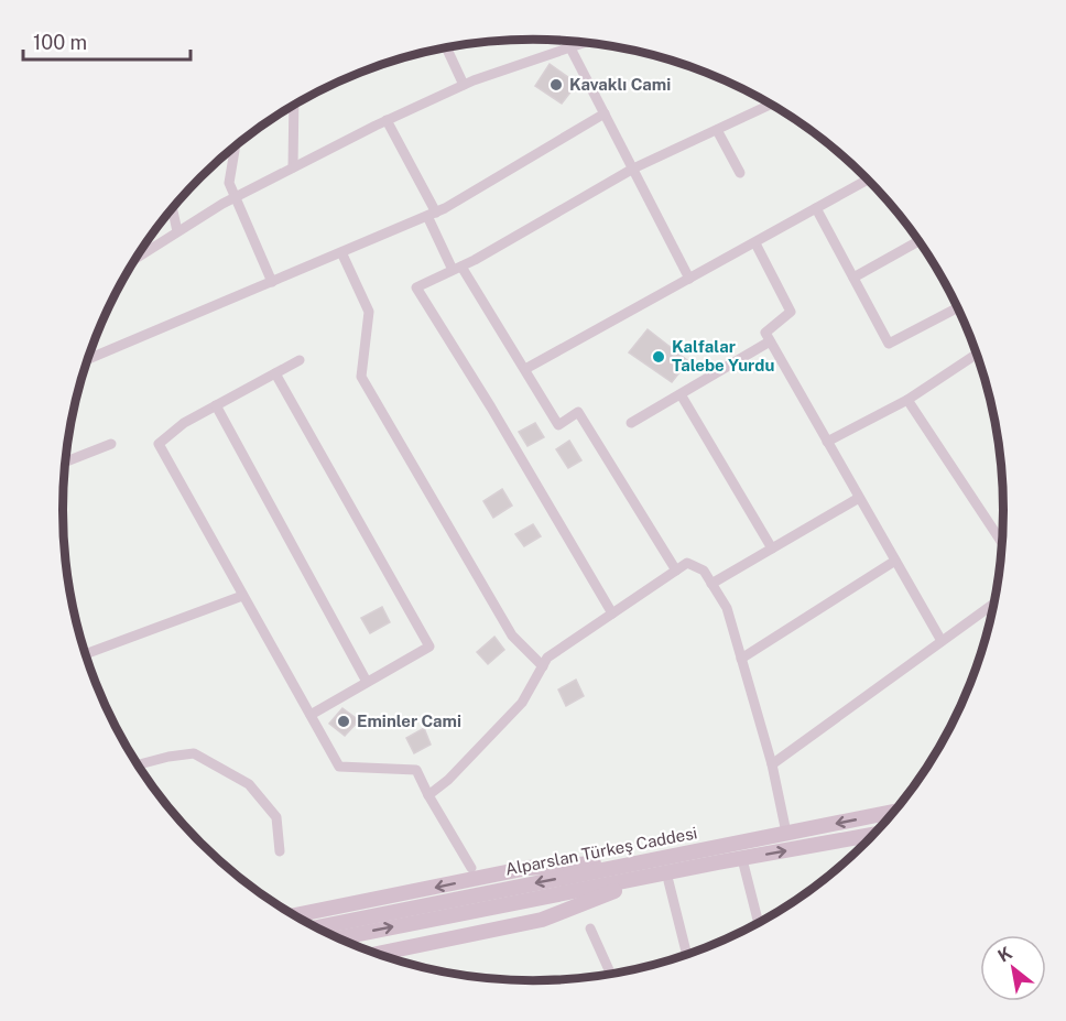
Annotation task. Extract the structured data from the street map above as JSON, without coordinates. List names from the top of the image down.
{
  "streets": {
    "main road": ["Alparslan Türkeş Caddesi"]
  },
  "places": ["Kavaklı Cami", "Kalfalar Talebe Yurdu", "Eminler Cami"],
  "scale_bar": "100 m",
  "north": "top left"
}
